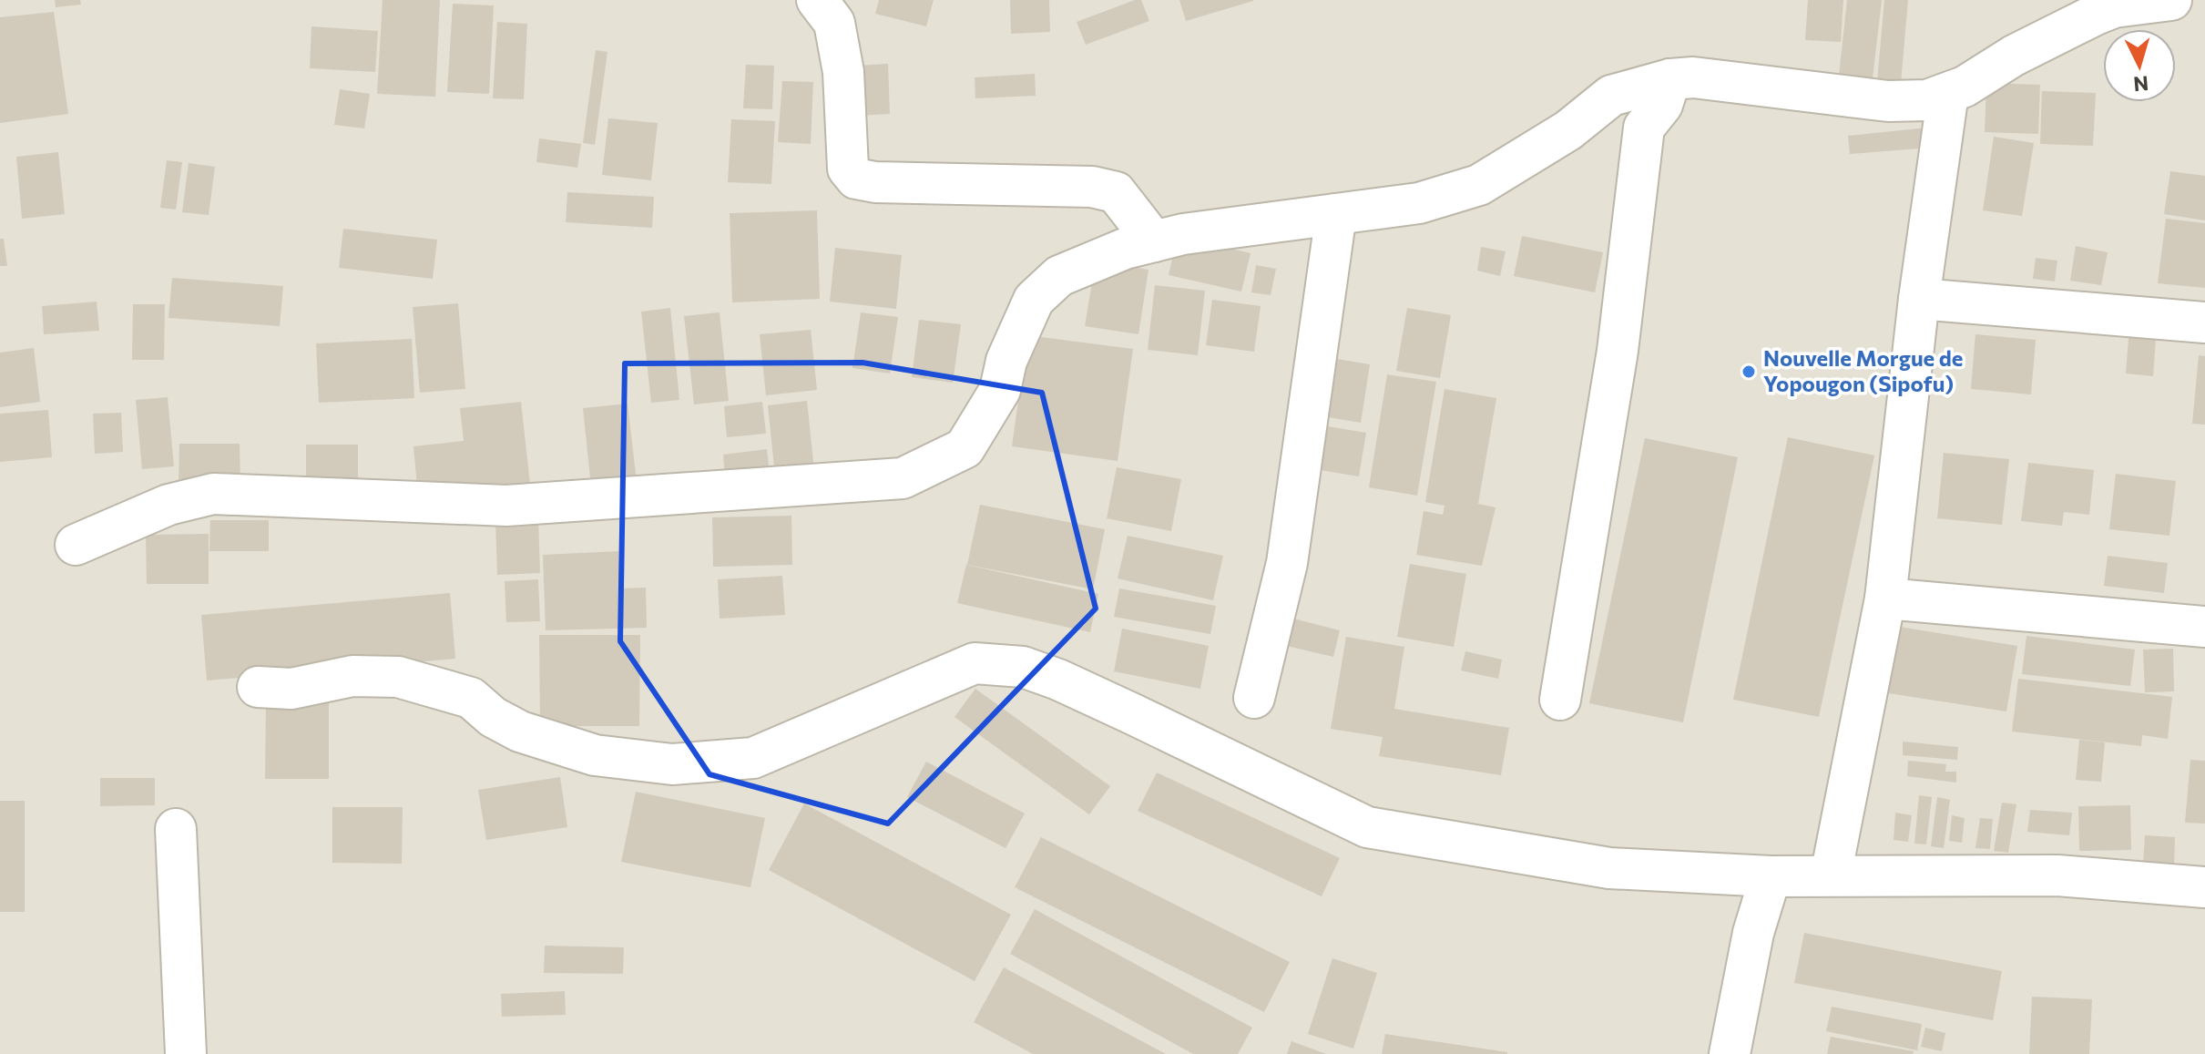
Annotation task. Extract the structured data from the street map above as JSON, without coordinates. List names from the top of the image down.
{
  "places": ["Nouvelle Morgue de Yopougon (Sipofu)"],
  "north": "bottom"
}
